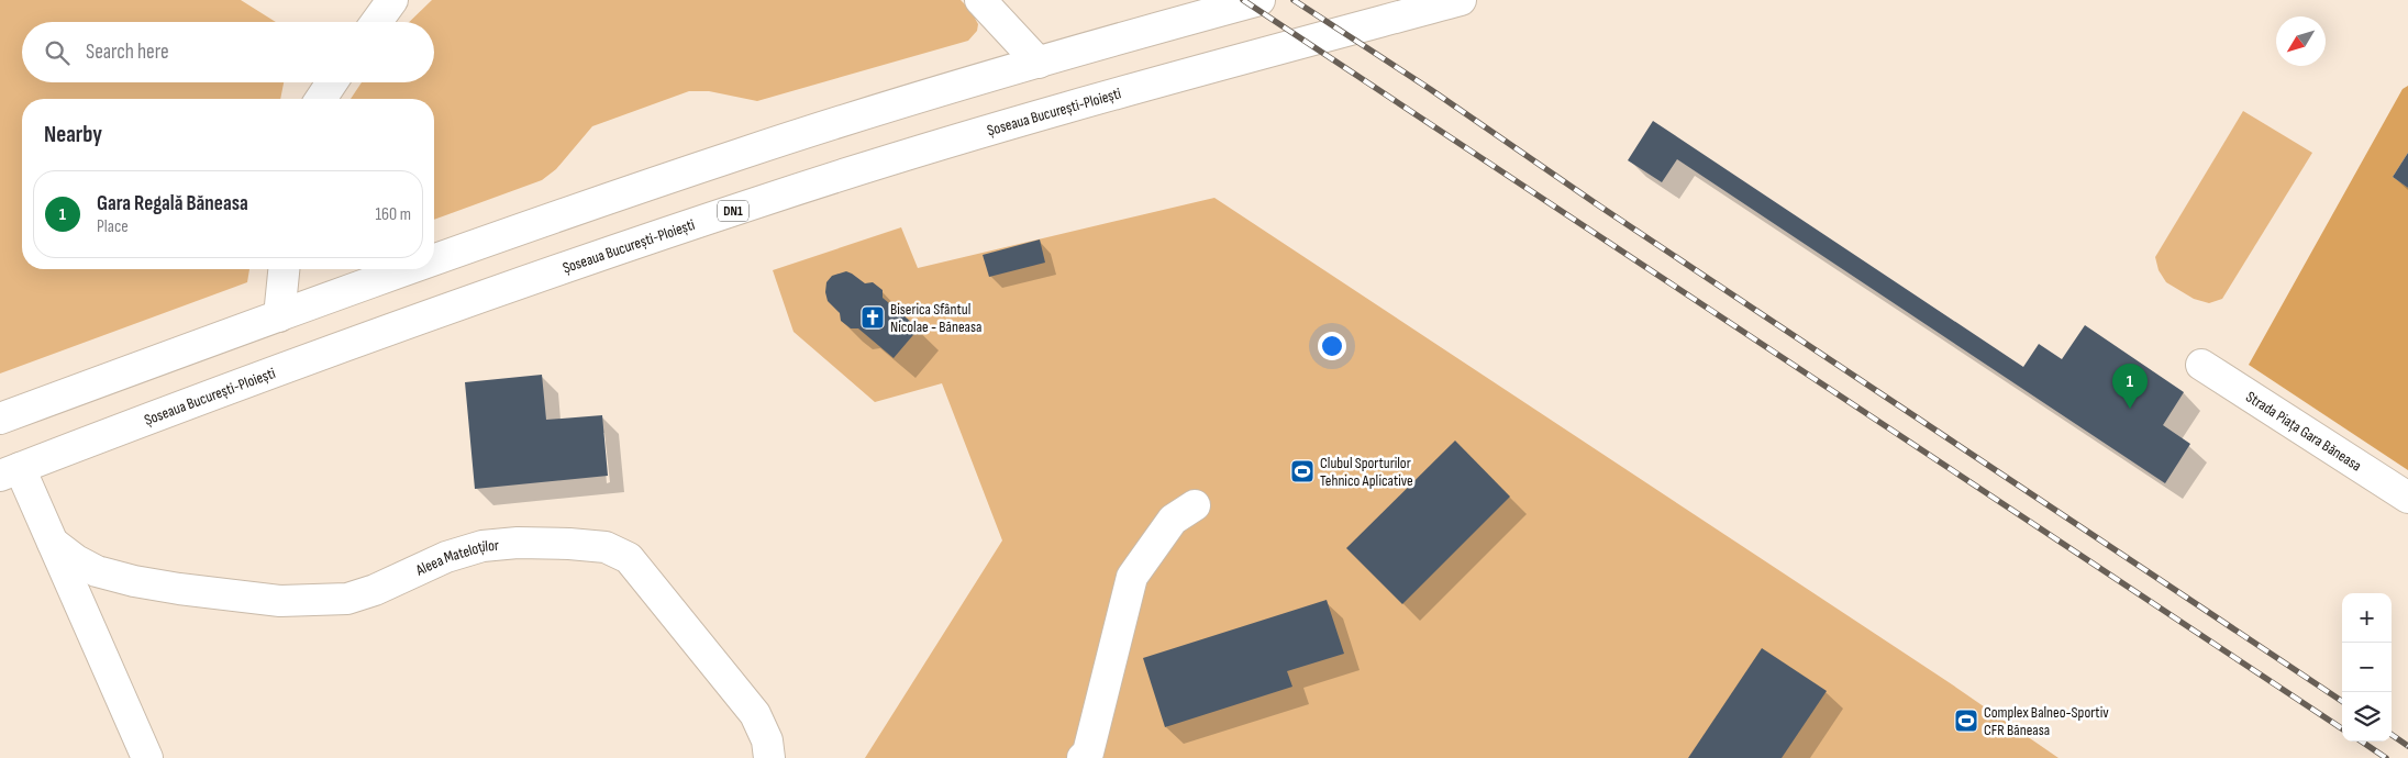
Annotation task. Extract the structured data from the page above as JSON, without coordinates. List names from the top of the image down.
{
  "streets": {
    "main road": [
      "Șoseaua București-Ploiești",
      "DN1",
      "Strada Piața Gara Băneasa",
      "Aleea Mateloților"
    ]
  },
  "crossings": [
    ["Șoseaua București-Ploiești", "Aleea Mateloților"]
  ],
  "places": {
    "church": ["Biserica Sfântul Nicolae - Băneasa"],
    "sports": ["Clubul Sporturilor Tehnico Aplicative", "Complex Balneo-Sportiv CFR Băneasa"]
  },
  "north": "bottom left",
  "page": {
    "search": "Search here",
    "heading": "Nearby",
    "list": [
      {
        "mark": "1",
        "name": "Gara Regală Băneasa",
        "note": "Place",
        "value": "160 m"
      }
    ],
    "pins": "1",
    "map_buttons": ["+", "−"]
  }
}
